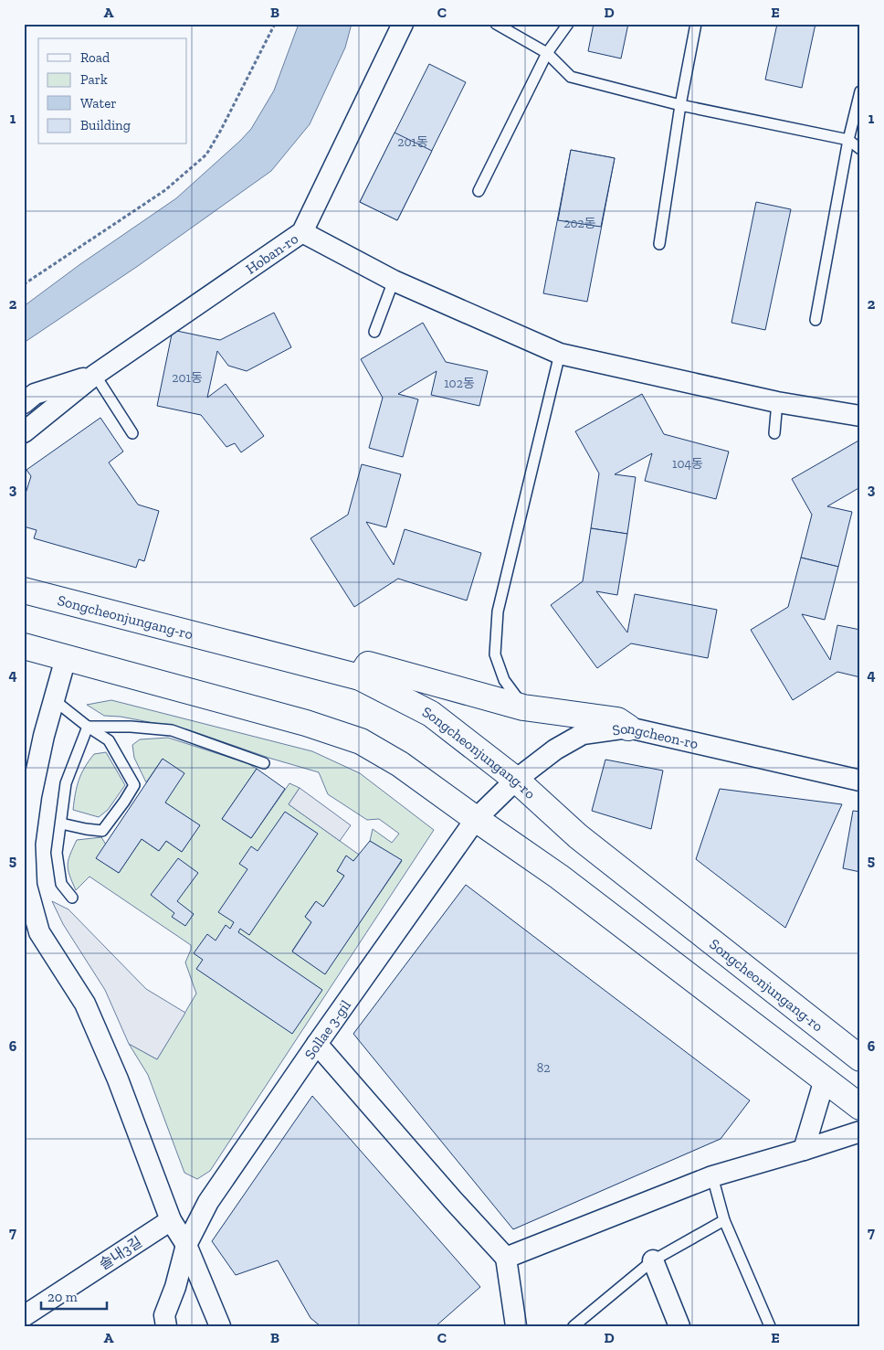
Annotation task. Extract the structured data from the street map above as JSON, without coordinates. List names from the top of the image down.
{
  "streets": {
    "street": [
      "Hoban-ro",
      "Songcheonjungang-ro",
      "Songcheon-ro",
      "Sollae 3-gil",
      "솔내3길"
    ]
  },
  "crossings": [
    ["Songcheonjungang-ro", "Songcheon-ro"],
    ["Songcheon-ro", "Sollae 3-gil"]
  ],
  "house_numbers": [
    "201동",
    "202동",
    "201동",
    "102동",
    "104동",
    "82"
  ],
  "legend": [
    "Road",
    "Park",
    "Water",
    "Building"
  ],
  "scale_bar": "20 m",
  "grid": {
    "columns": [
      "A",
      "B",
      "C",
      "D",
      "E"
    ],
    "rows": [
      "1",
      "2",
      "3",
      "4",
      "5",
      "6",
      "7"
    ]
  }
}
